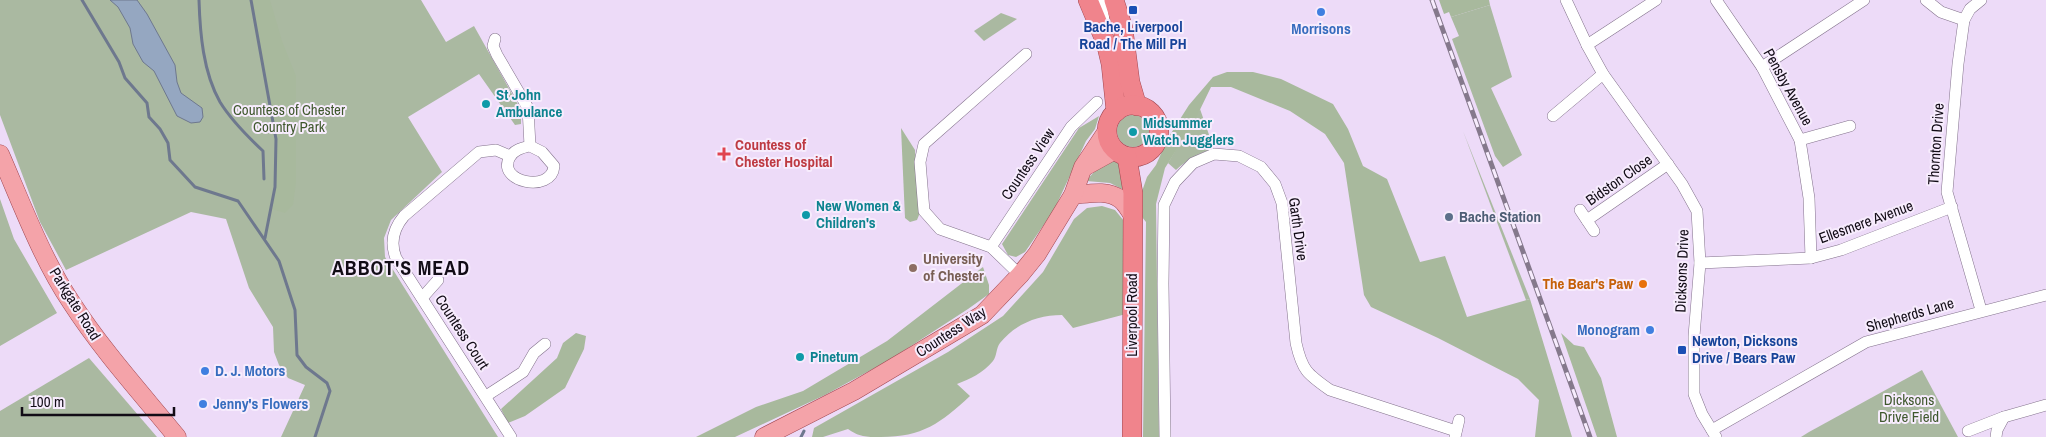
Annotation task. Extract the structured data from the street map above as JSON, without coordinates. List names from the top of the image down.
{
  "streets": {
    "highway": ["Liverpool Road"],
    "main road": ["Parkgate Road", "Countess Way"],
    "street": [
      "Pensby Avenue",
      "Thornton Drive",
      "Countess View",
      "Bidston Close",
      "Ellesmere Avenue",
      "Garth Drive",
      "Dicksons Drive",
      "Shepherds Lane",
      "Countess Court"
    ]
  },
  "crossings": [
    ["Pensby Avenue", "Ellesmere Avenue"],
    ["Thornton Drive", "Ellesmere Avenue"],
    ["Thornton Drive", "Shepherds Lane"],
    ["Bidston Close", "Dicksons Drive"],
    ["Ellesmere Avenue", "Dicksons Drive"],
    ["Dicksons Drive", "Shepherds Lane"],
    ["Liverpool Road", "Countess Way"]
  ],
  "districts": ["ABBOT'S MEAD"],
  "parks": ["Countess of Chester Country Park", "Dicksons Drive Field"],
  "places": {
    "transit": ["Bache, Liverpool Road / The Mill PH", "Newton, Dicksons Drive / Bears Paw"],
    "other": [
      "Morrisons",
      "St John Ambulance",
      "Midsummer Watch Jugglers",
      "New Women & Children's",
      "Bache Station",
      "University of Chester",
      "The Bear's Paw",
      "Monogram",
      "Pinetum",
      "D. J. Motors",
      "Jenny's Flowers"
    ],
    "health": ["Countess of Chester Hospital"]
  },
  "scale_bar": "100 m"
}
